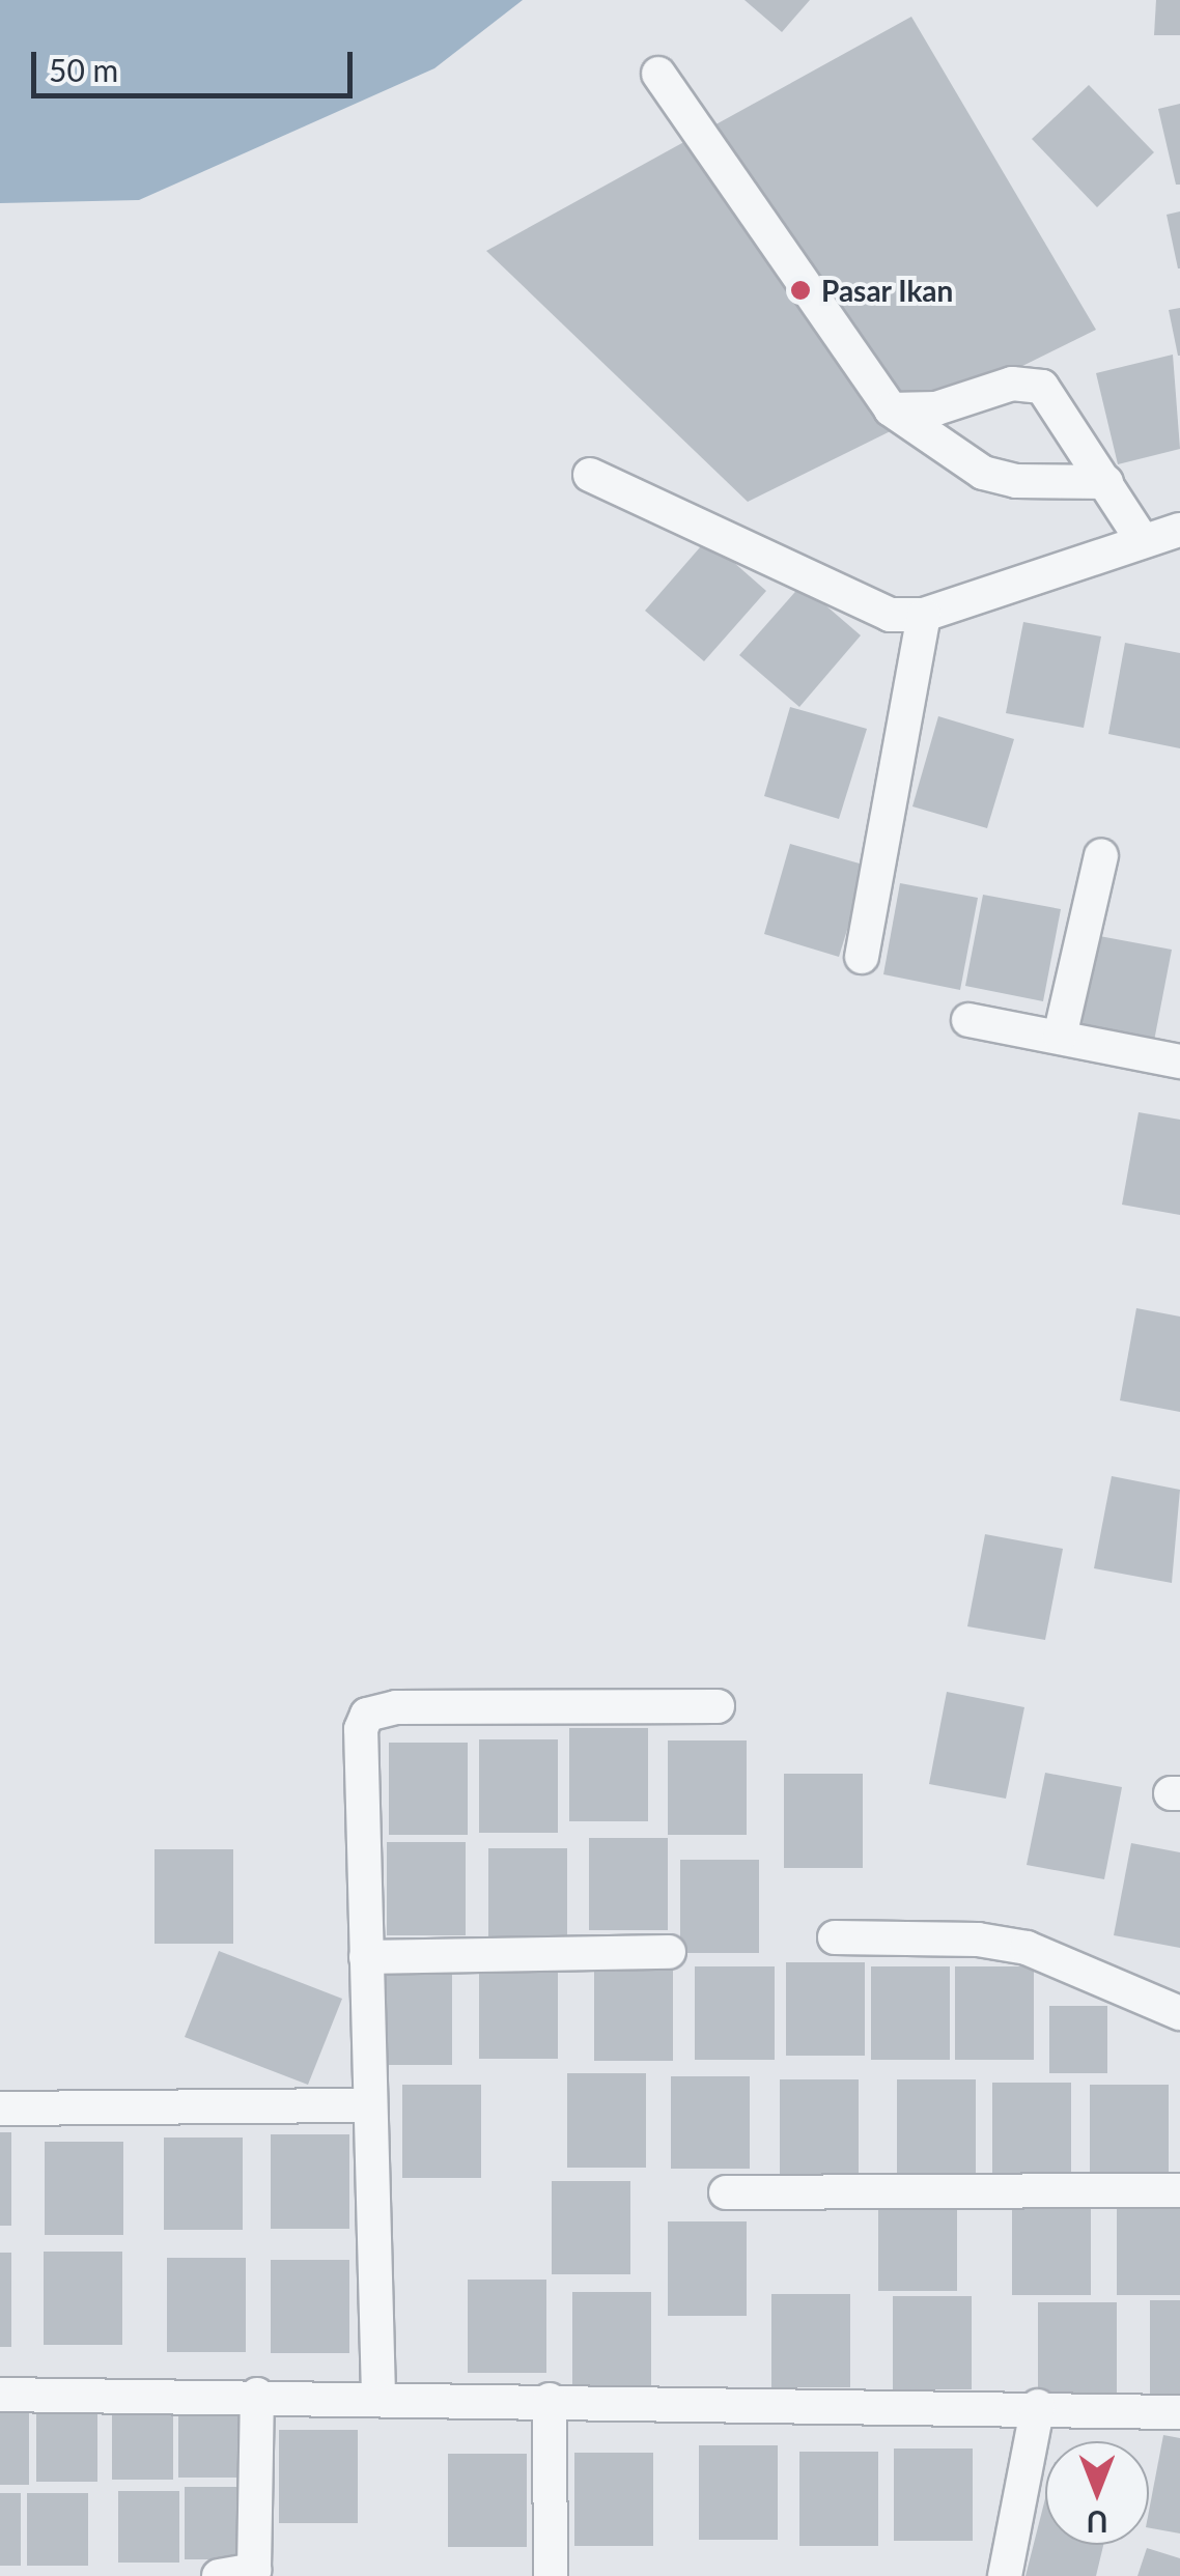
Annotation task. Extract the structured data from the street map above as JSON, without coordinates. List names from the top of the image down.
{
  "places": ["Pasar Ikan"],
  "scale_bar": "50 m",
  "north": "bottom"
}
